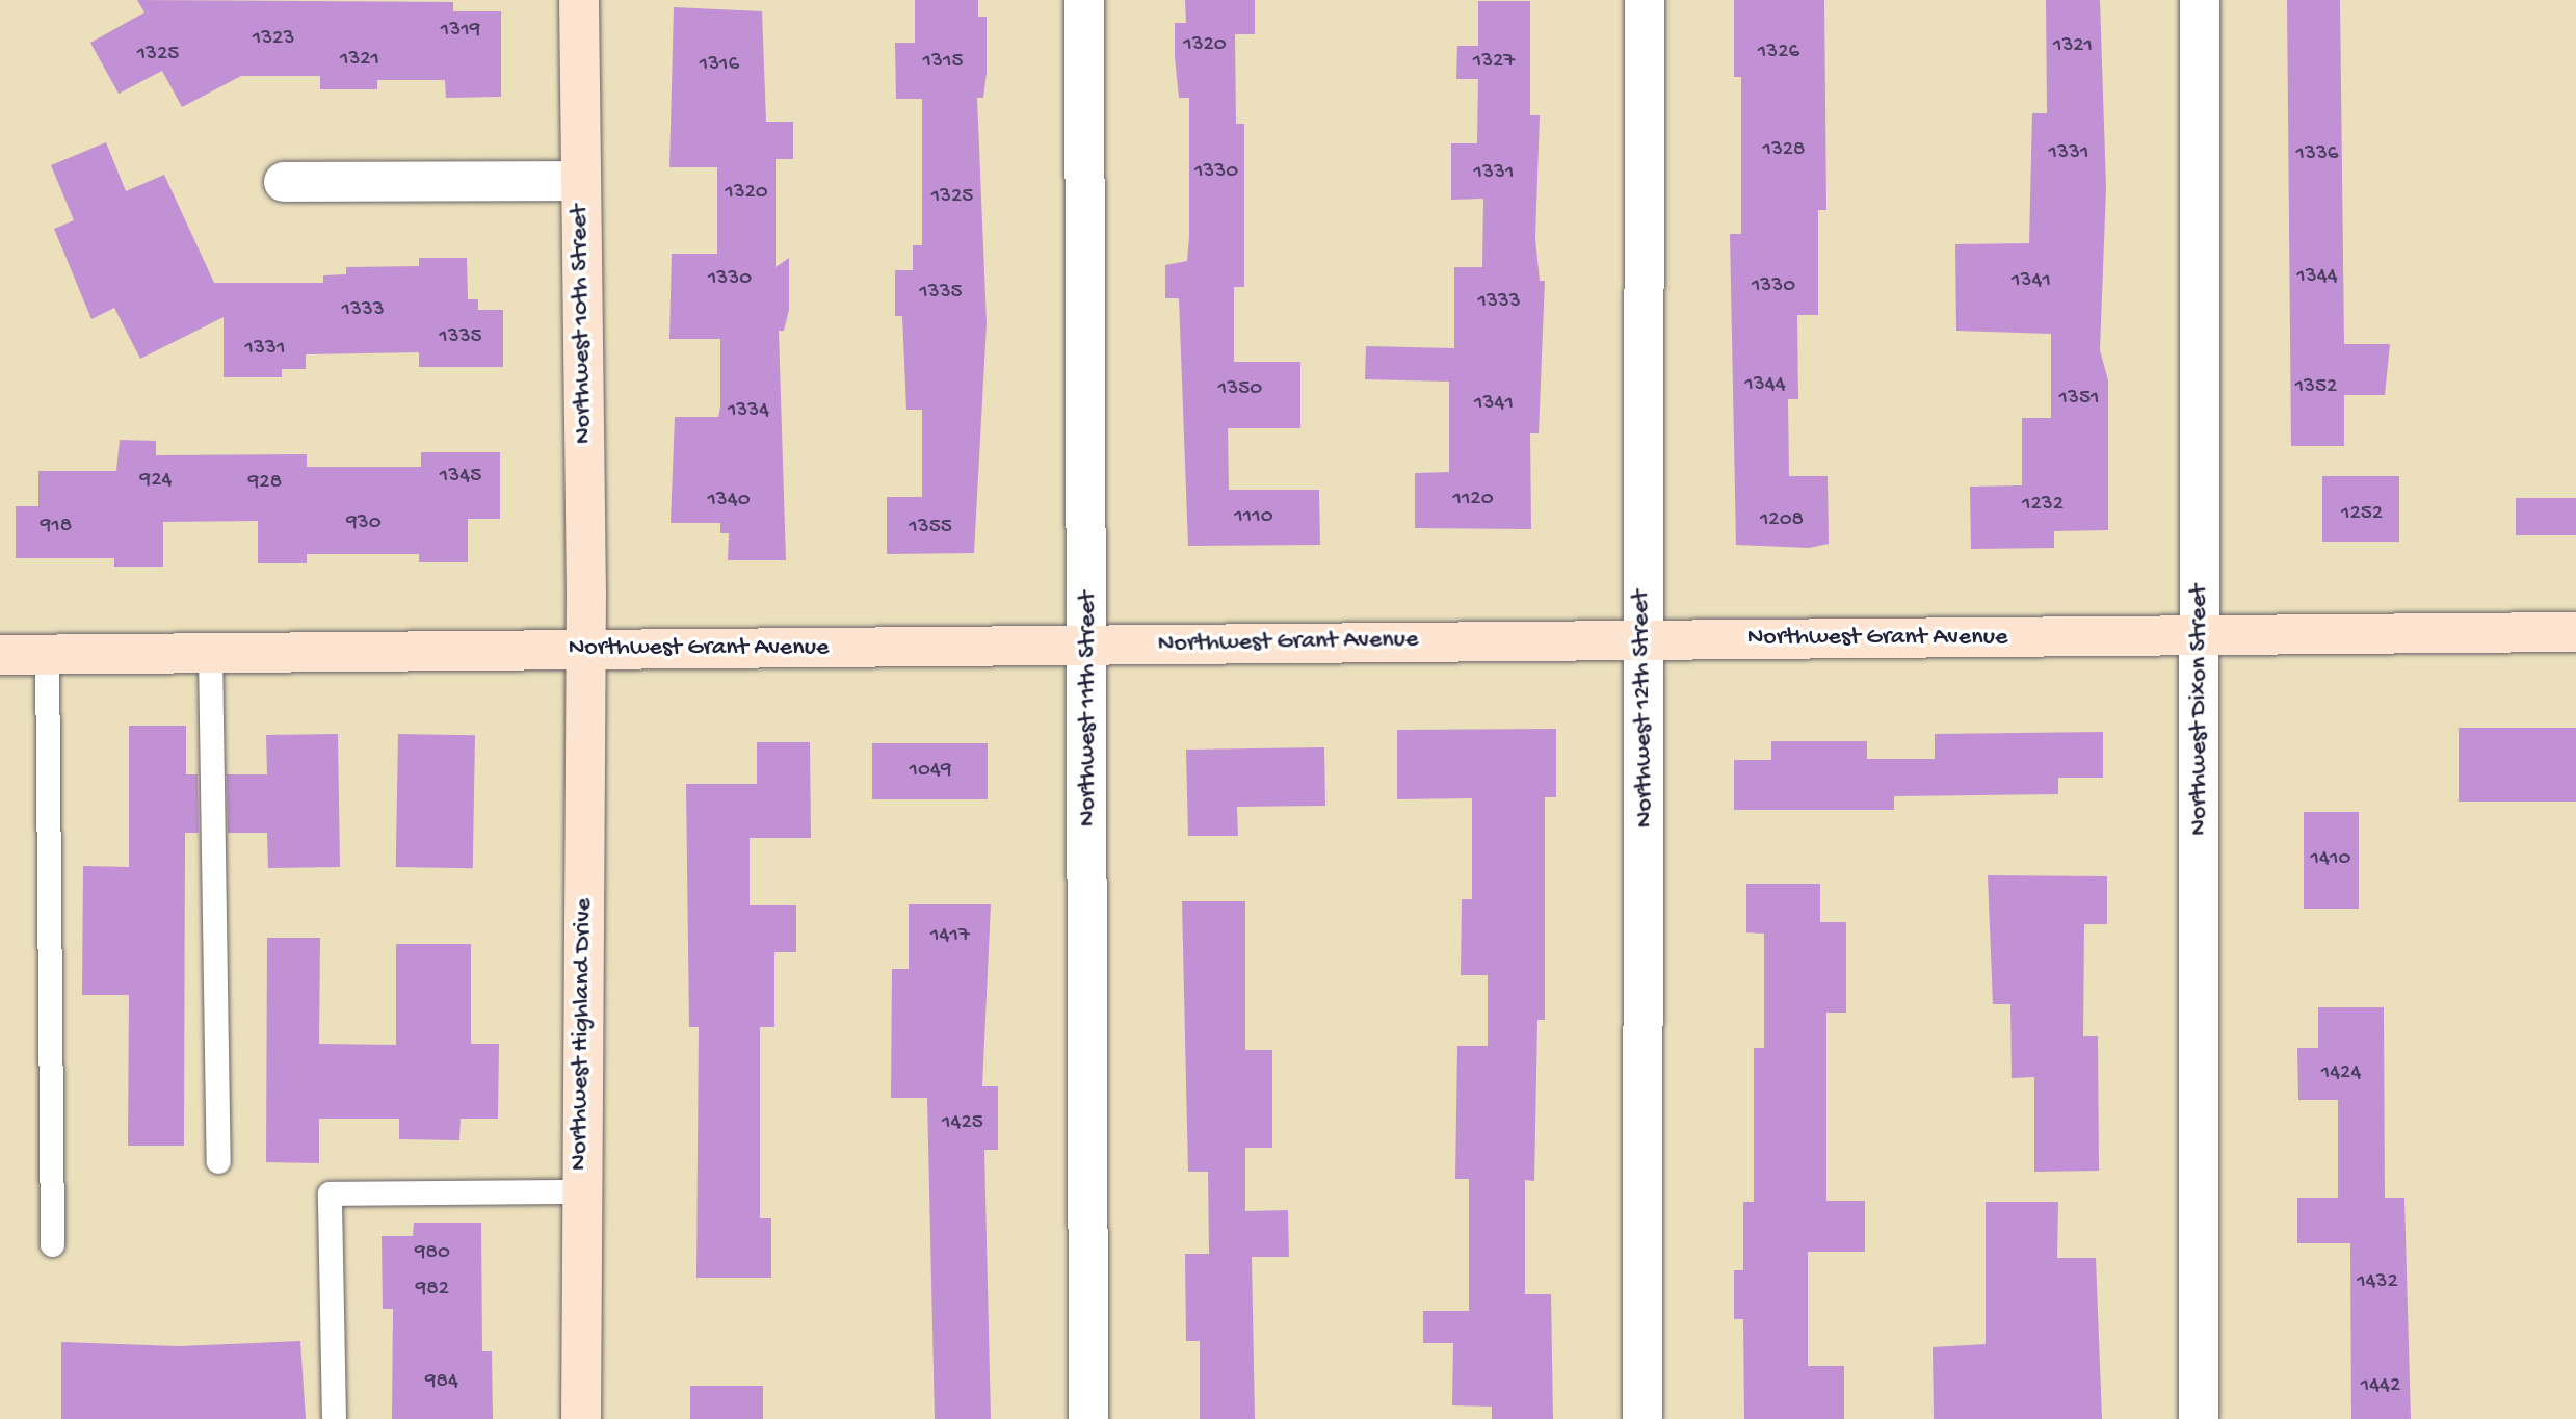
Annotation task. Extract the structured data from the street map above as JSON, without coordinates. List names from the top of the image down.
{
  "streets": {
    "main road": ["Northwest 10th Street", "Northwest Grant Avenue", "Northwest Highland Drive"],
    "street": ["Northwest 11th Street", "Northwest 12th Street", "Northwest Dixon Street"]
  },
  "crossings": [
    ["Northwest 10th Street", "Northwest Grant Avenue"],
    ["Northwest 10th Street", "Northwest Highland Drive"],
    ["Northwest Grant Avenue", "Northwest 11th Street"],
    ["Northwest Grant Avenue", "Northwest 12th Street"],
    ["Northwest Grant Avenue", "Northwest Dixon Street"],
    ["Northwest Grant Avenue", "Northwest Highland Drive"]
  ],
  "house_numbers": [
    "1319",
    "1323",
    "1320",
    "1321",
    "1326",
    "1325",
    "1321",
    "1315",
    "1327",
    "1316",
    "1328",
    "1331",
    "1336",
    "1330",
    "1331",
    "1320",
    "1325",
    "1344",
    "1330",
    "1341",
    "1330",
    "1335",
    "1333",
    "1333",
    "1335",
    "1331",
    "1344",
    "1352",
    "1350",
    "1351",
    "1341",
    "1334",
    "1345",
    "924",
    "928",
    "1120",
    "1340",
    "1232",
    "1252",
    "1110",
    "1208",
    "930",
    "918",
    "1355",
    "1049",
    "1410",
    "1417",
    "1424",
    "1425",
    "980",
    "1432",
    "982",
    "984",
    "1442"
  ]
}
